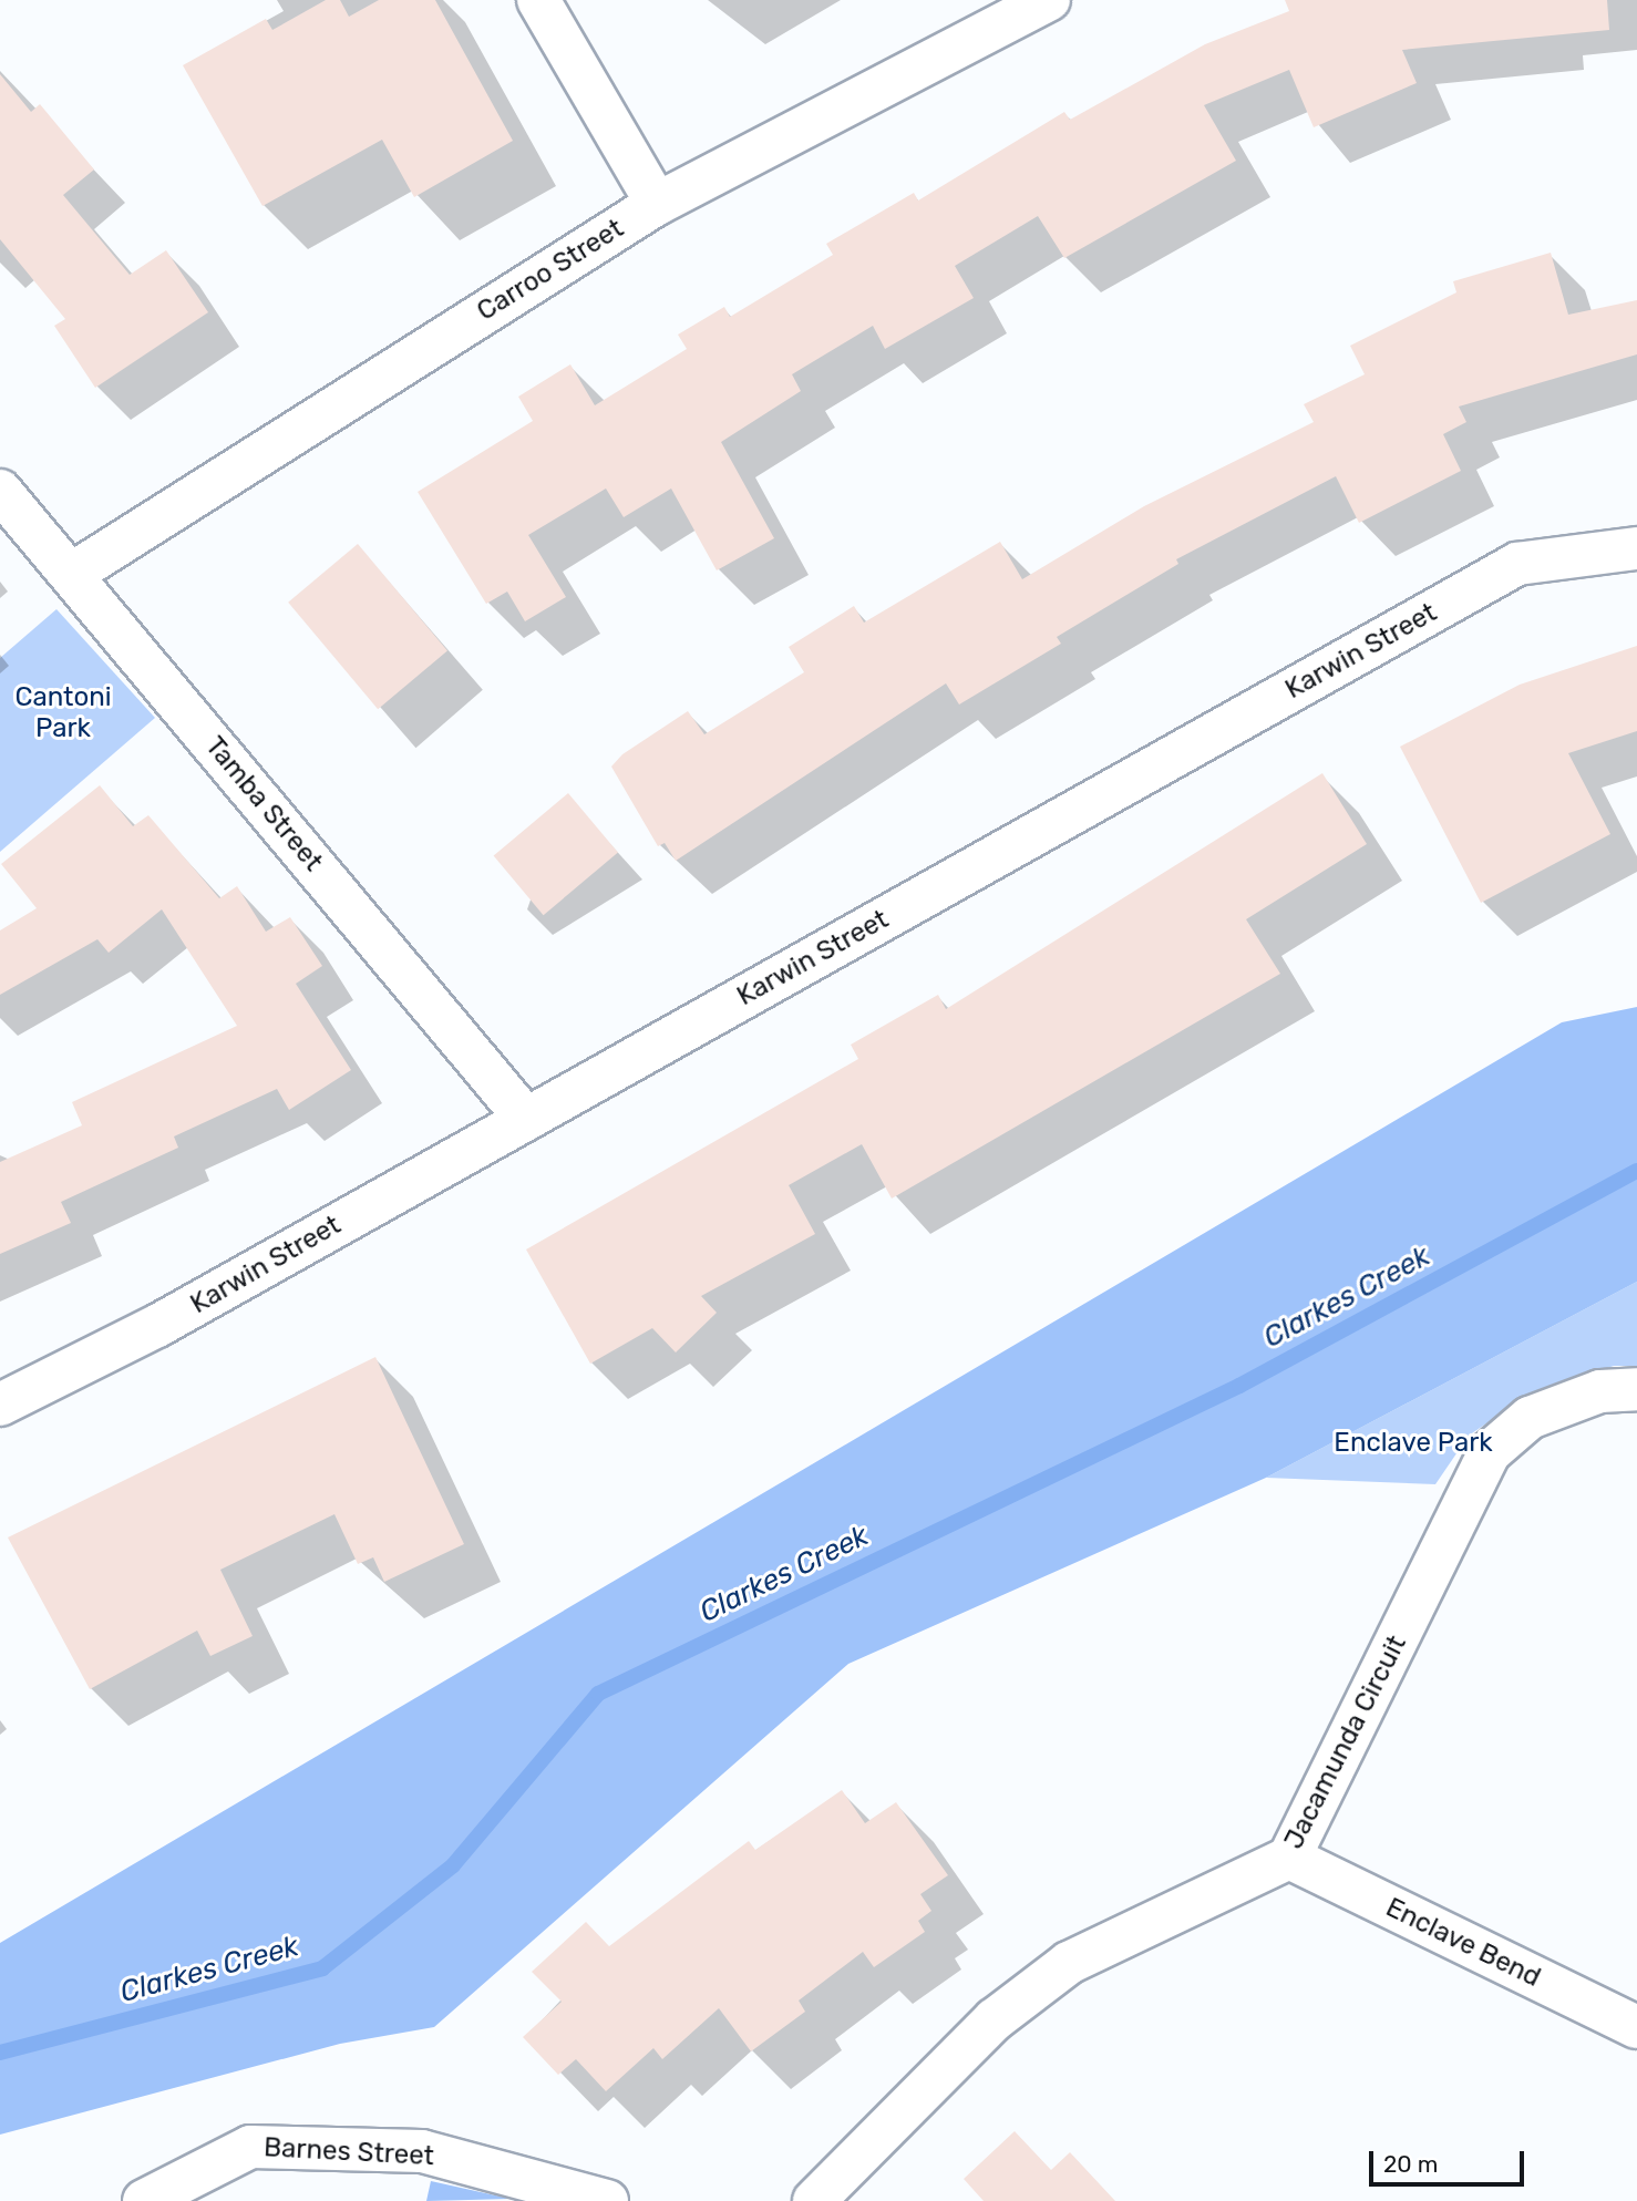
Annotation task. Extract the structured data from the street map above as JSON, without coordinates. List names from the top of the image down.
{
  "streets": {
    "street": [
      "Carroo Street",
      "Karwin Street",
      "Tamba Street",
      "Jacamunda Circuit",
      "Enclave Bend",
      "Barnes Street"
    ]
  },
  "crossings": [
    ["Carroo Street", "Tamba Street"],
    ["Karwin Street", "Tamba Street"],
    ["Jacamunda Circuit", "Enclave Bend"]
  ],
  "water": ["Clarkes Creek"],
  "parks": ["Cantoni Park", "Enclave Park"],
  "scale_bar": "20 m"
}
